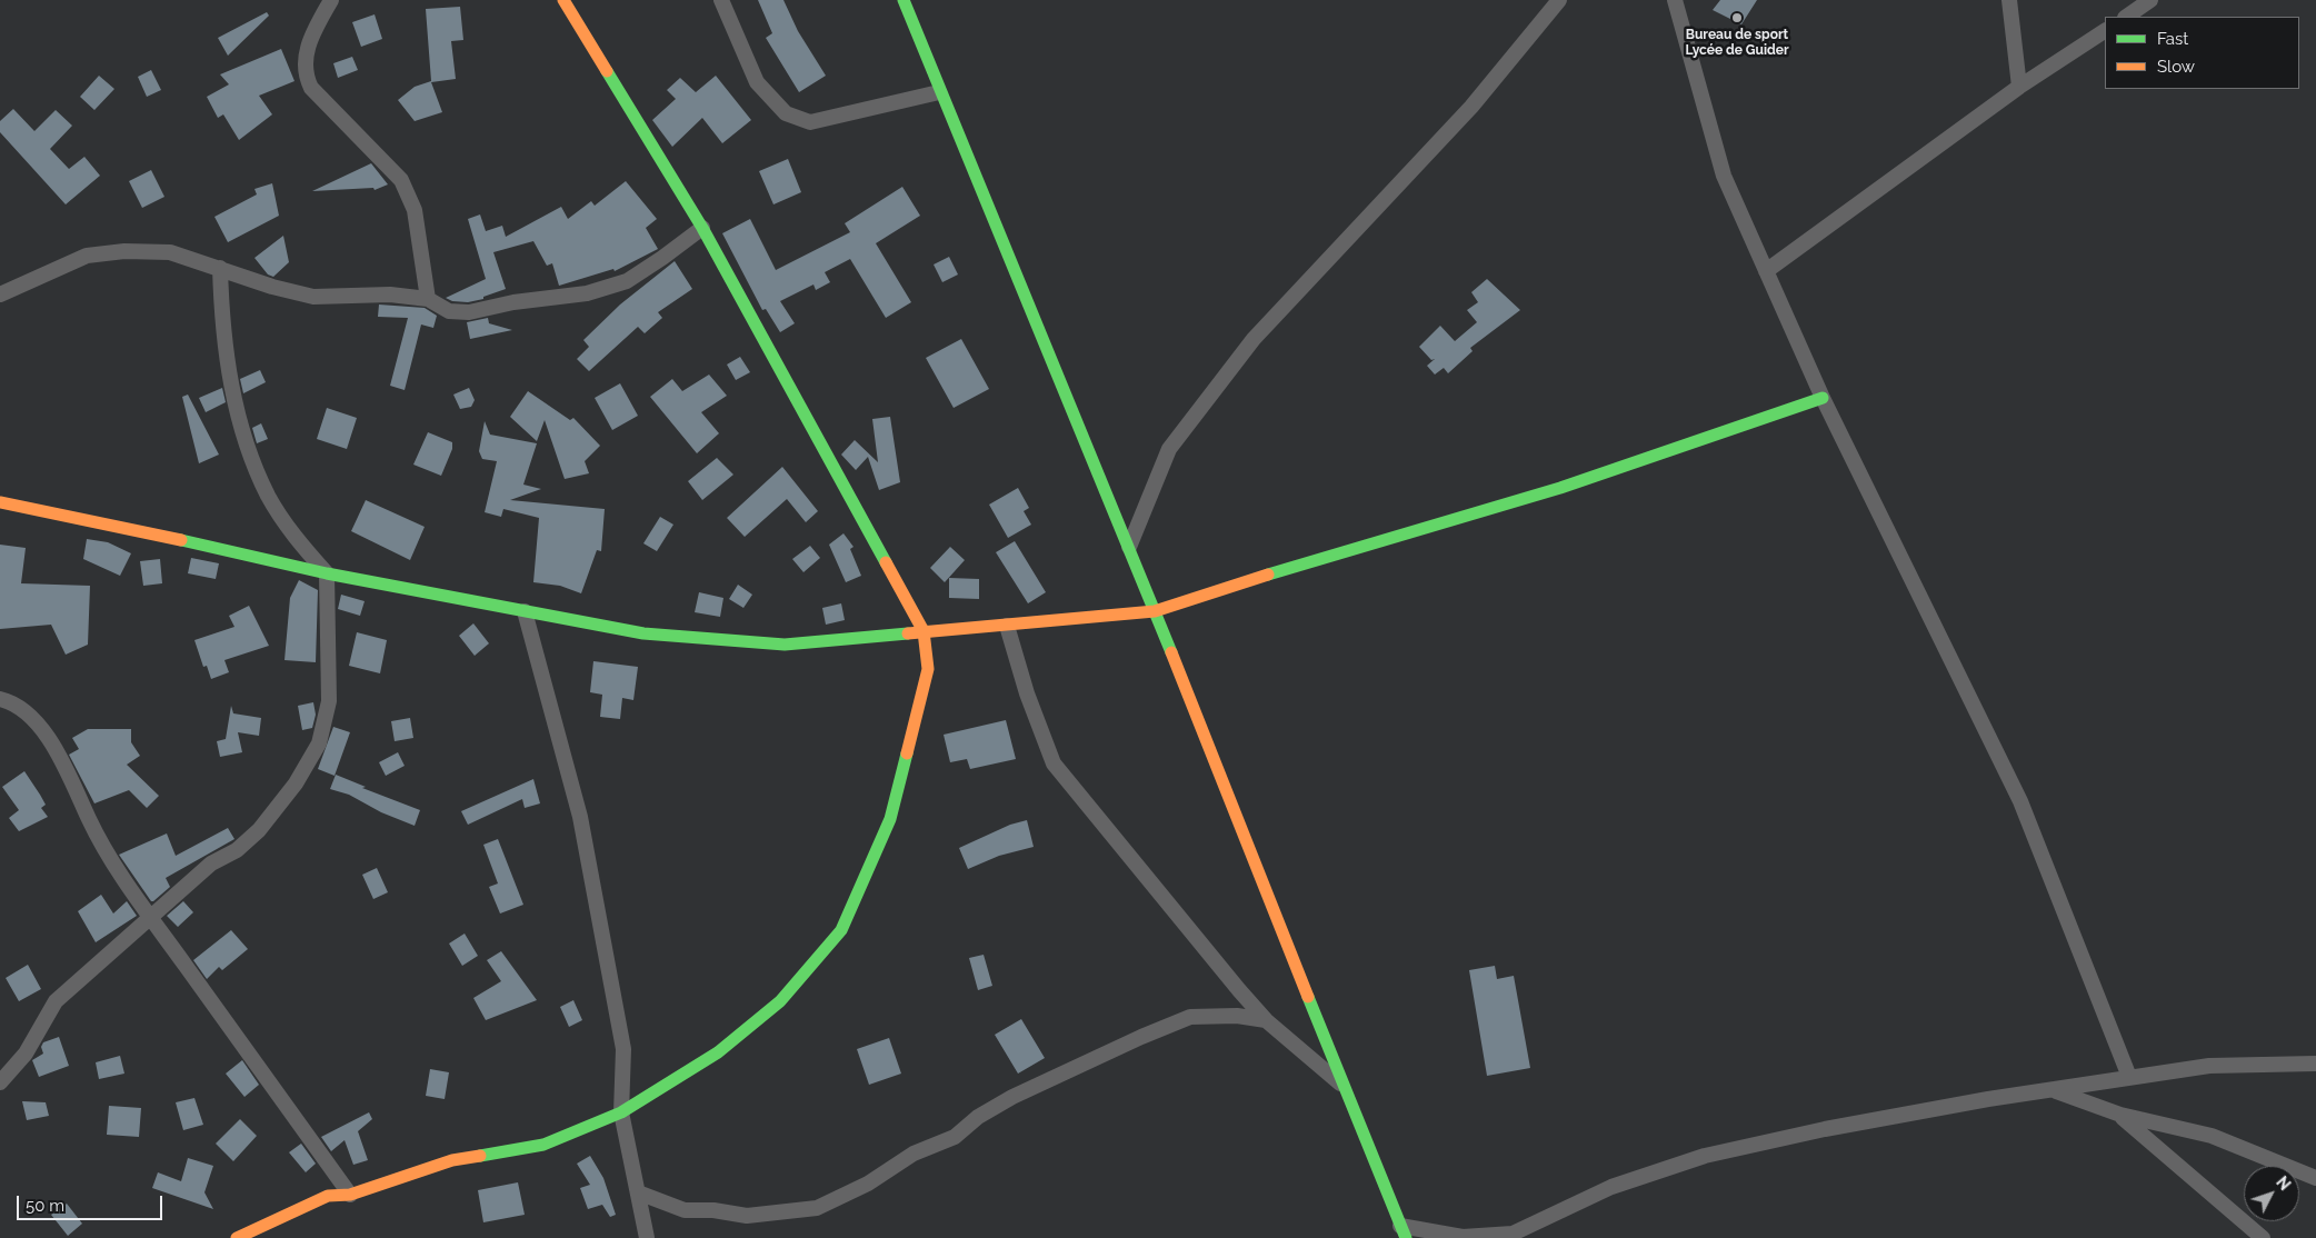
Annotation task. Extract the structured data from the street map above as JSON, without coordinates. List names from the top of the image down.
{
  "places": ["Bureau de sport Lycée de Guider"],
  "legend": ["Fast", "Slow"],
  "scale_bar": "50 m",
  "north": "top right"
}
